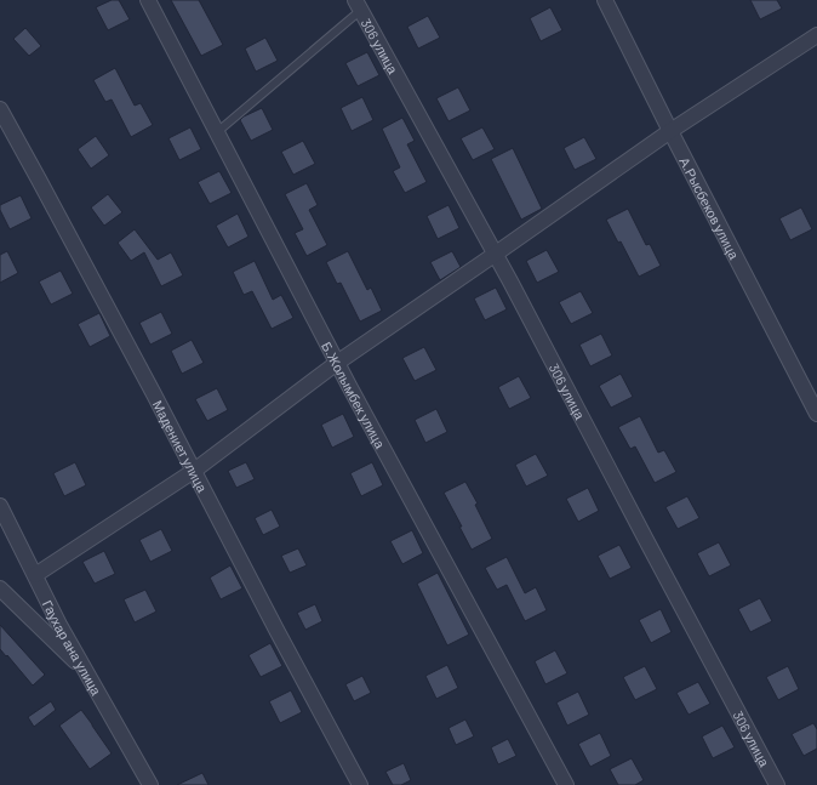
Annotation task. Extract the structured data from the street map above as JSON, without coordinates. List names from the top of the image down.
{
  "streets": {
    "street": [
      "306 улица",
      "А.Рысбеков улица",
      "Б.Жолымбек улица",
      "Мадениет улица",
      "Гаухар ана улица"
    ]
  }
}
